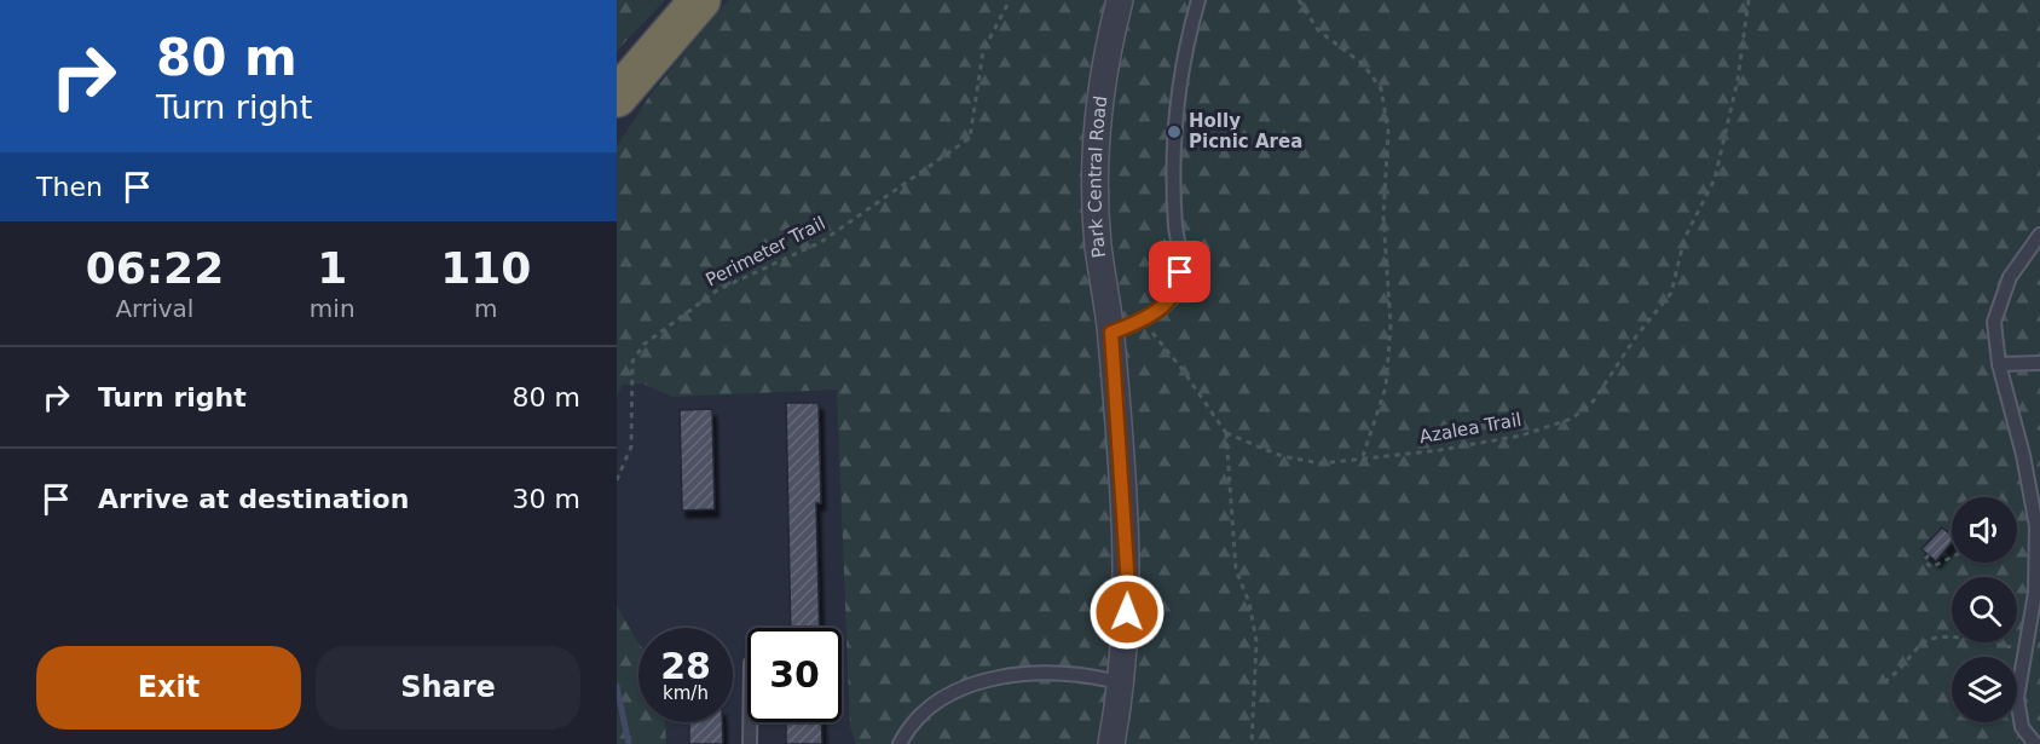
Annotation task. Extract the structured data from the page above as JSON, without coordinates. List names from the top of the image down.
{
  "streets": {
    "street": ["Park Central Road"],
    "path": ["Perimeter Trail", "Azalea Trail"]
  },
  "places": ["Holly Picnic Area"],
  "page": {
    "turn": ["80 m", "Turn right"],
    "then": "Then",
    "eta": [
      "06:22",
      "Arrival",
      "1",
      "min",
      "110",
      "m"
    ],
    "list": [
      {
        "name": "Turn right",
        "value": "80 m"
      },
      {
        "name": "Arrive at destination",
        "value": "30 m"
      }
    ],
    "speed": "28 km/h",
    "limit": "30",
    "buttons": ["Exit", "Share"]
  }
}
